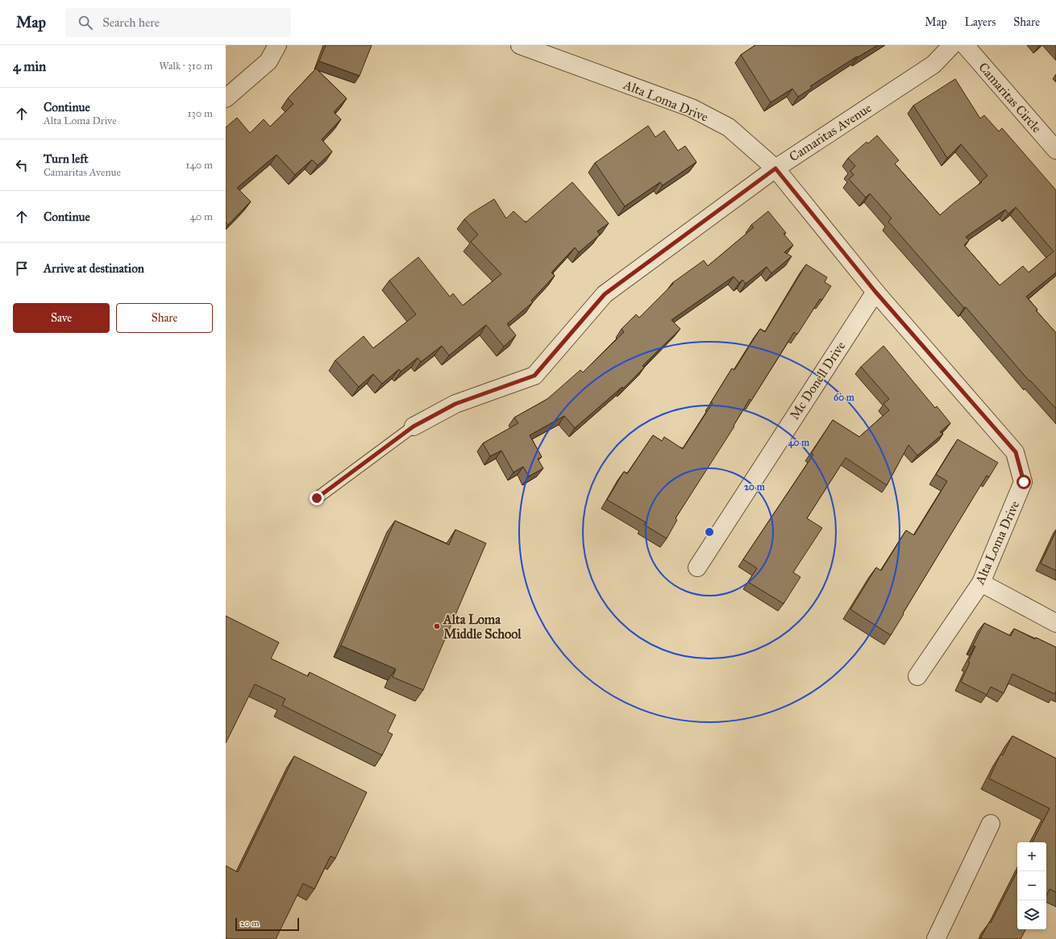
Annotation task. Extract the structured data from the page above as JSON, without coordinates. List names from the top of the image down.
{
  "streets": {
    "street": [
      "Camaritas Circle",
      "Alta Loma Drive",
      "Camaritas Avenue",
      "Mc Donell Drive"
    ]
  },
  "crossings": [
    ["Alta Loma Drive", "Camaritas Avenue"],
    ["Alta Loma Drive", "Mc Donell Drive"]
  ],
  "places": ["Alta Loma Middle School"],
  "scale_bar": "20 m",
  "page": {
    "header": "Map",
    "search": "Search here",
    "nav": ["Map", "Layers", "Share"],
    "heading": ["4 min", "Walk · 310 m"],
    "list": [
      ["Continue", "Alta Loma Drive", "130 m"],
      ["Turn left", "Camaritas Avenue", "140 m"],
      ["Continue", "40 m"],
      "Arrive at destination"
    ],
    "buttons": ["Save", "Share"],
    "map_buttons": ["+", "−"],
    "scale": "20 m"
  },
  "rings": ["60 m", "40 m", "20 m"]
}
